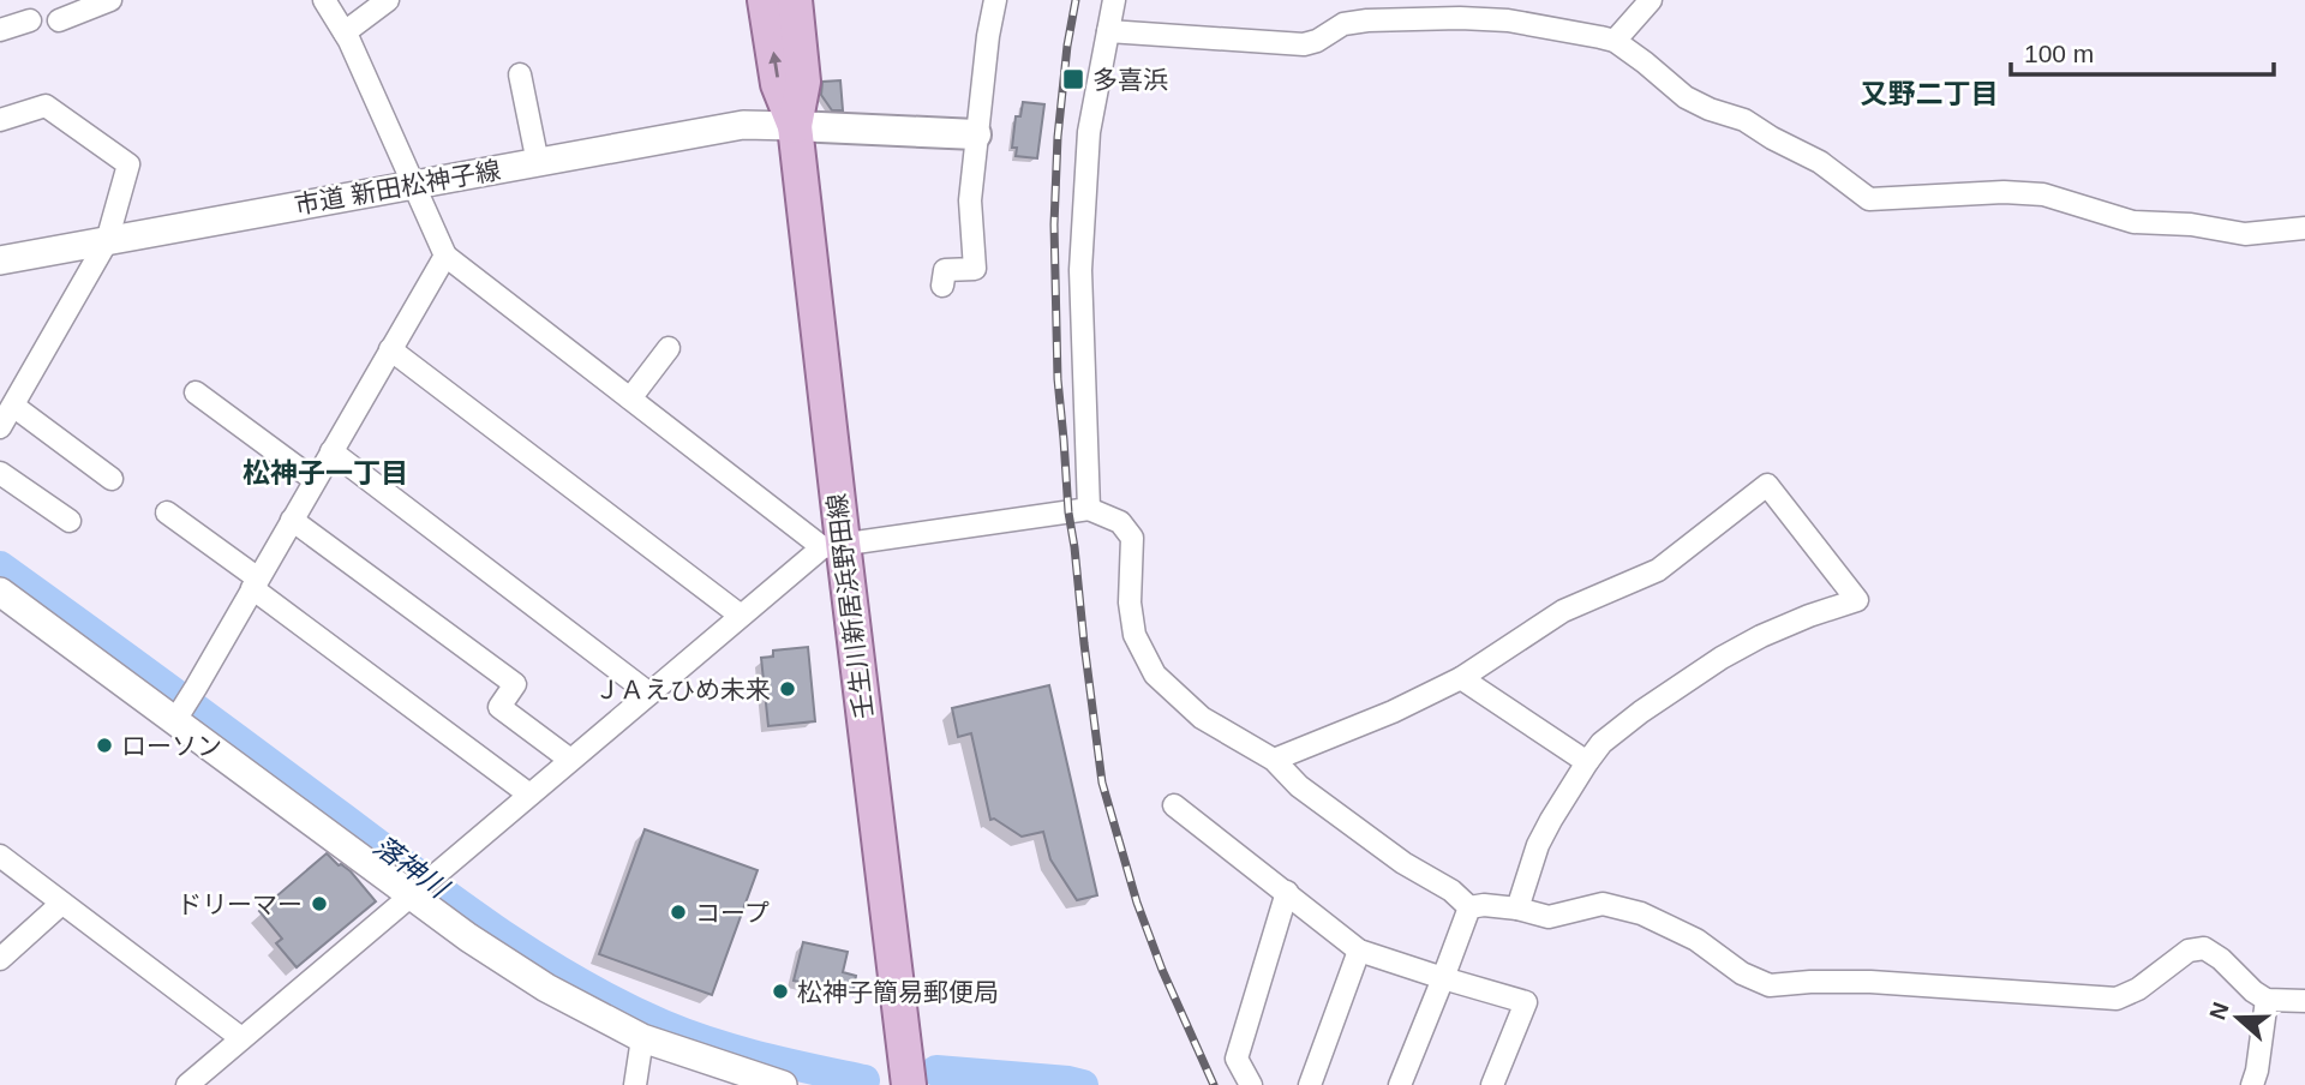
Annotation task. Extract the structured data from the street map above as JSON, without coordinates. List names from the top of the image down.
{
  "streets": {
    "main road": ["壬生川新居浜野田線"],
    "street": ["市道 新田松神子線"]
  },
  "crossings": [
    ["市道 新田松神子線", "壬生川新居浜野田線"]
  ],
  "districts": ["又野二丁目", "松神子一丁目"],
  "water": ["落神川"],
  "places": {
    "transit": ["多喜浜"],
    "other": [
      "ＪＡえひめ未来",
      "ローソン",
      "ドリーマー",
      "コープ",
      "松神子簡易郵便局"
    ]
  },
  "scale_bar": "100 m",
  "north": "left"
}
